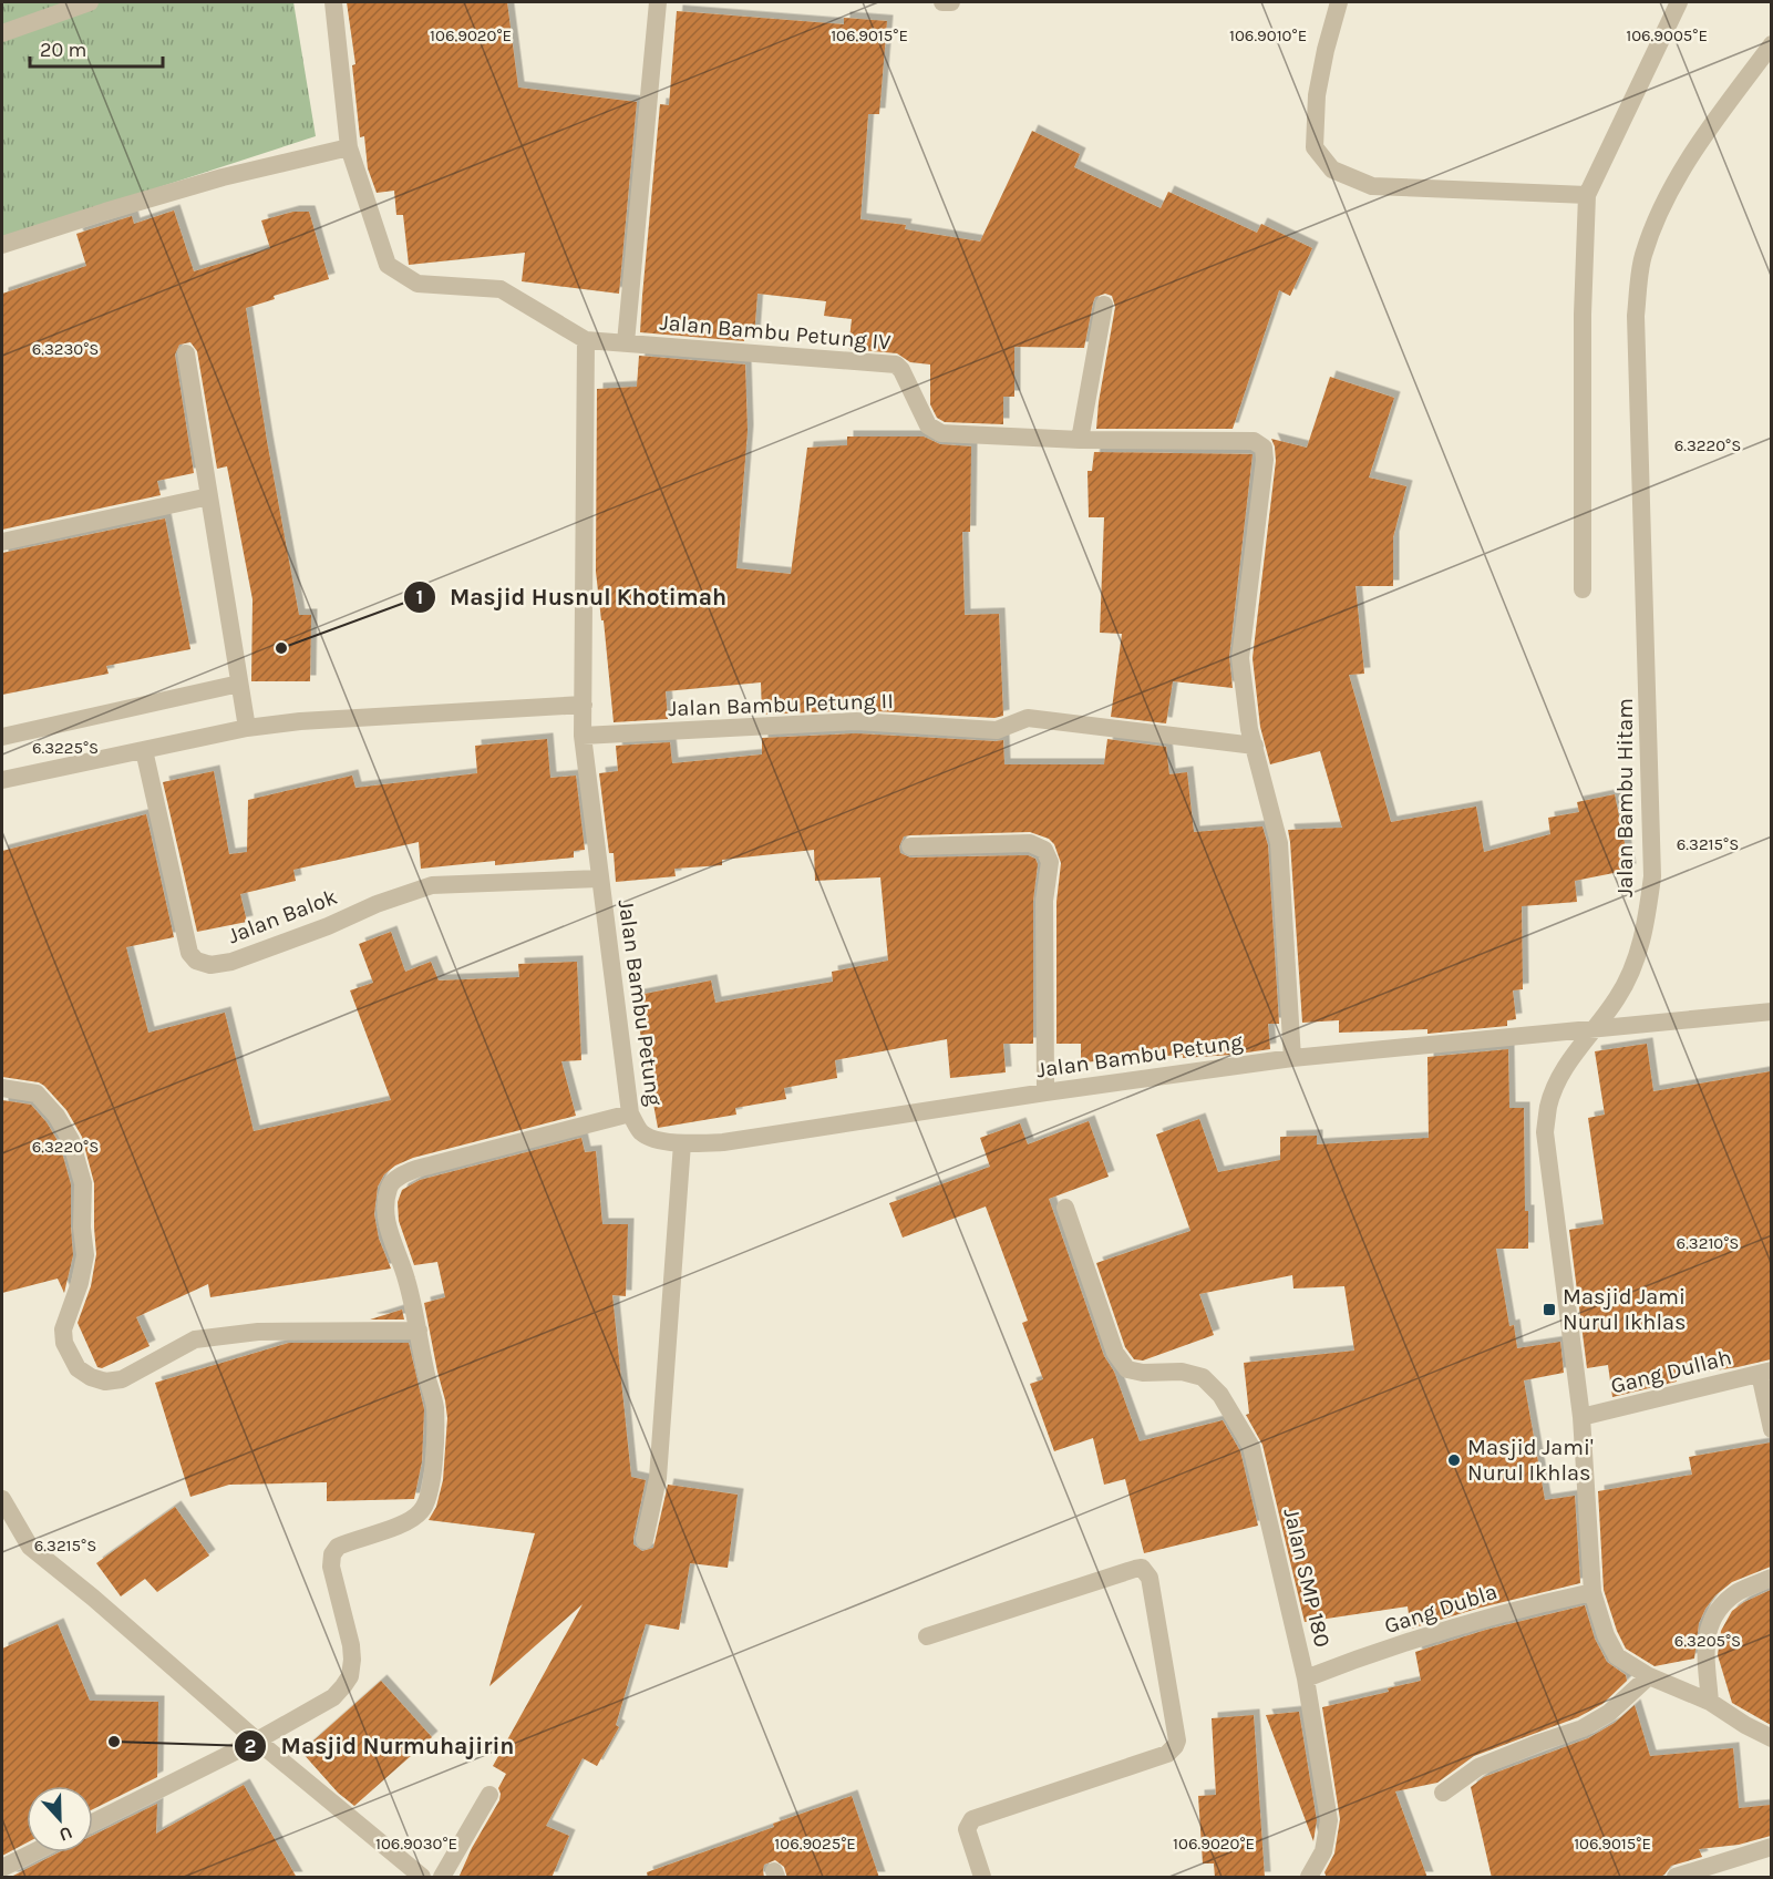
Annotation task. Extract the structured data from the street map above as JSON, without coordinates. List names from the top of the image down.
{
  "streets": {
    "street": [
      "Jalan Bambu Petung IV",
      "Jalan Bambu Petung II",
      "Jalan Bambu Hitam",
      "Jalan Balok",
      "Jalan Bambu Petung",
      "Gang Dullah",
      "Jalan SMP 180",
      "Gang Dubla"
    ]
  },
  "crossings": [
    ["Jalan Bambu Petung IV", "Jalan Bambu Petung II"],
    ["Jalan Bambu Petung IV", "Jalan Bambu Petung"],
    ["Jalan Bambu Petung II", "Jalan Bambu Petung"],
    ["Jalan Bambu Hitam", "Jalan Bambu Petung"],
    ["Jalan Bambu Hitam", "Gang Dullah"],
    ["Jalan Bambu Hitam", "Gang Dubla"],
    ["Jalan Balok", "Jalan Bambu Petung"],
    ["Jalan SMP 180", "Gang Dubla"]
  ],
  "places": {
    "other": ["Masjid Husnul Khotimah", "Masjid Jami' Nurul Ikhlas", "Masjid Nurmuhajirin"],
    "transit": ["Masjid Jami Nurul Ikhlas"]
  },
  "scale_bar": "20 m",
  "north": "bottom",
  "coordinates": [
    "106.9020°E",
    "106.9015°E",
    "106.9010°E",
    "106.9005°E",
    "6.3230°S",
    "6.3220°S",
    "6.3225°S",
    "6.3215°S",
    "6.3210°S",
    "6.3205°S",
    "106.9030°E",
    "106.9025°E"
  ]
}
